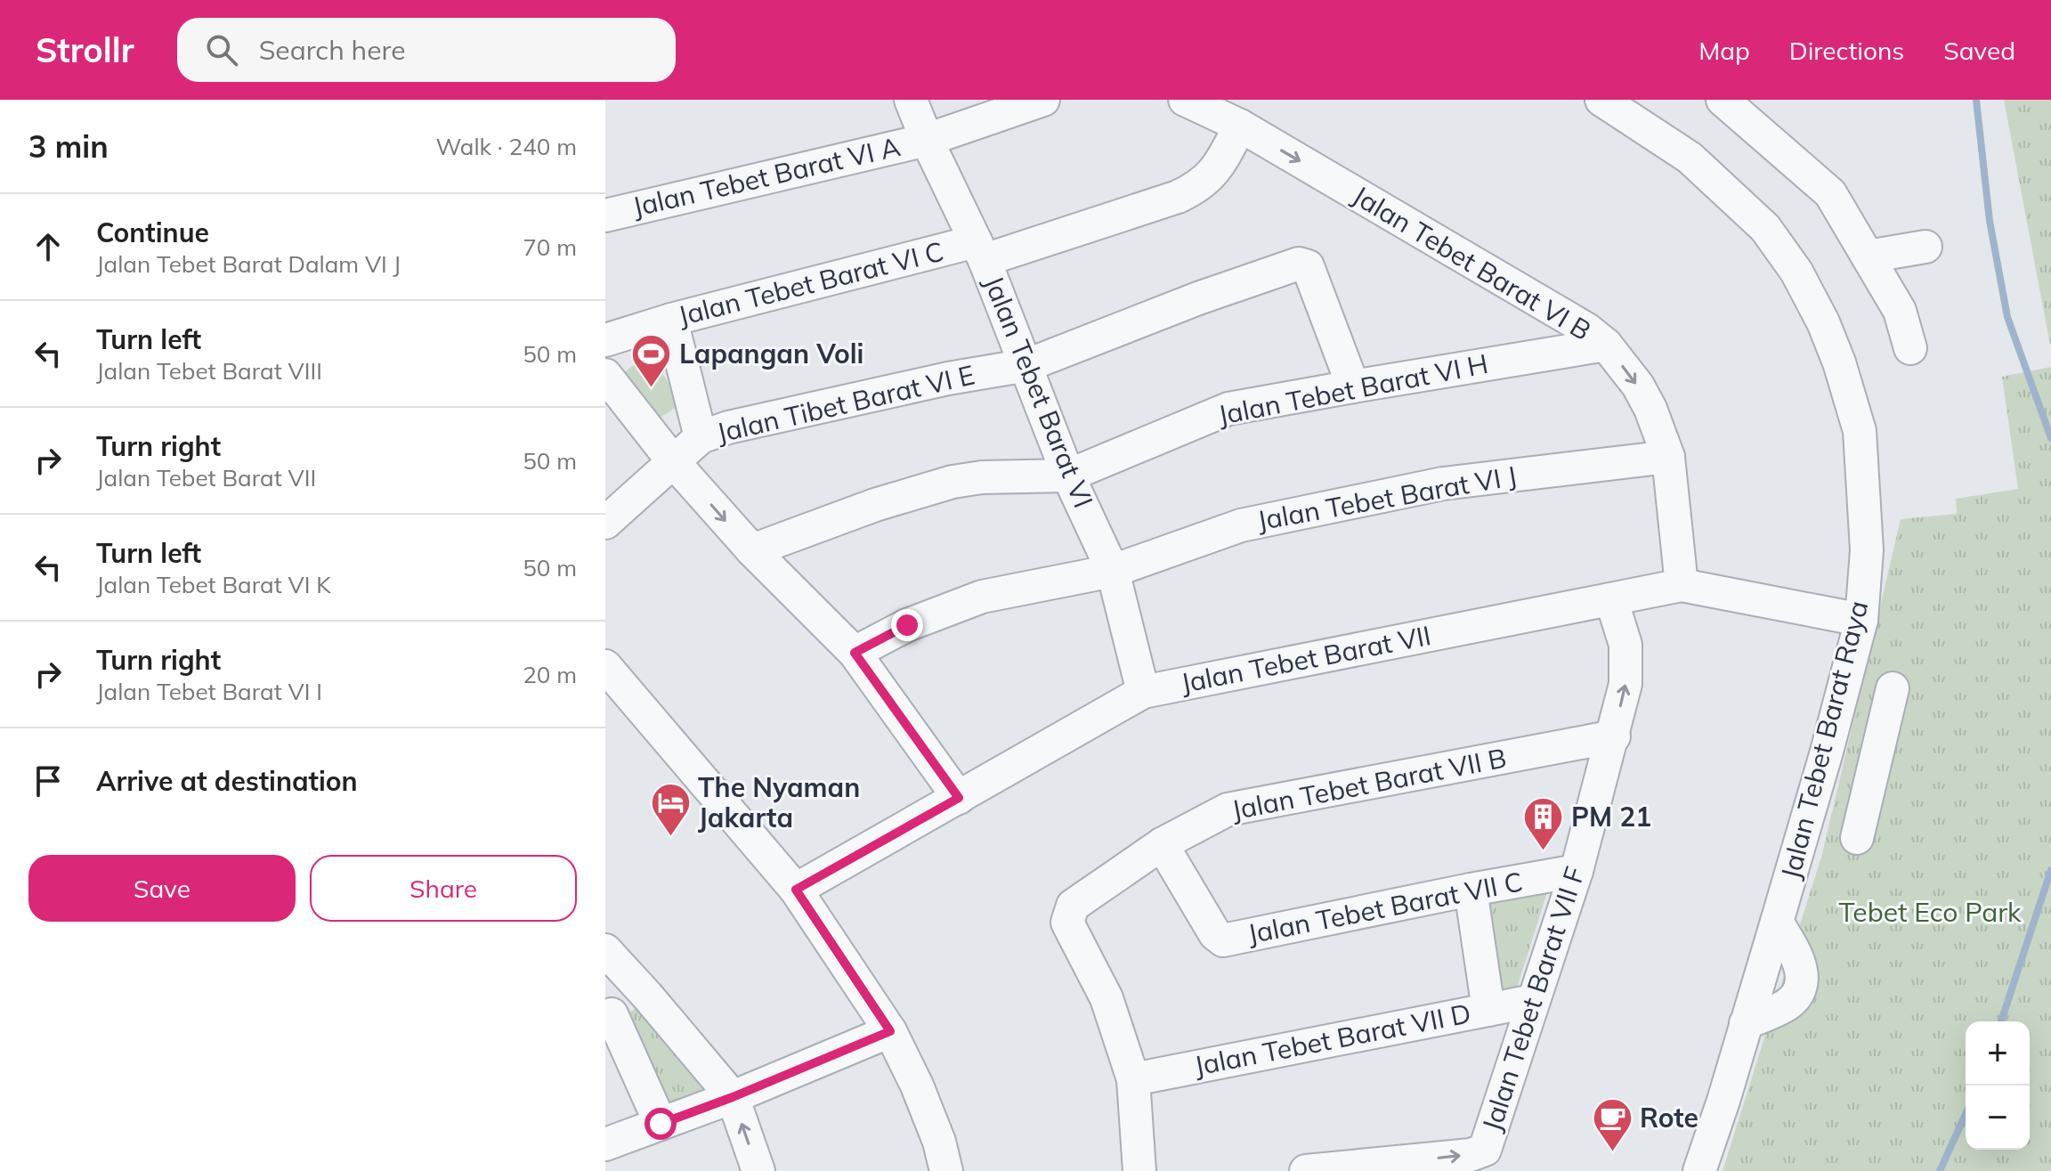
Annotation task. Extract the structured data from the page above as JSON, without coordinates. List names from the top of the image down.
{
  "streets": {
    "street": [
      "Jalan Tebet Barat VI A",
      "Jalan Tebet Barat VI B",
      "Jalan Tebet Barat VI C",
      "Jalan Tebet Barat VI H",
      "Jalan Tebet Barat VI",
      "Jalan Tibet Barat VI E",
      "Jalan Tebet Barat VI J",
      "Jalan Tebet Barat VII",
      "Jalan Tebet Barat Raya",
      "Jalan Tebet Barat VII B",
      "Jalan Tebet Barat VII C",
      "Jalan Tebet Barat VII F",
      "Jalan Tebet Barat VII D"
    ]
  },
  "crossings": [
    ["Jalan Tebet Barat VI A", "Jalan Tebet Barat VI"],
    ["Jalan Tebet Barat VI B", "Jalan Tebet Barat VI C"],
    ["Jalan Tebet Barat VI B", "Jalan Tebet Barat VI H"],
    ["Jalan Tebet Barat VI B", "Jalan Tebet Barat VI J"],
    ["Jalan Tebet Barat VI B", "Jalan Tebet Barat VII"],
    ["Jalan Tebet Barat VI C", "Jalan Tebet Barat VI"],
    ["Jalan Tebet Barat VI H", "Jalan Tebet Barat VI"],
    ["Jalan Tebet Barat VI H", "Jalan Tibet Barat VI E"],
    ["Jalan Tebet Barat VI", "Jalan Tibet Barat VI E"],
    ["Jalan Tebet Barat VI", "Jalan Tebet Barat VI J"],
    ["Jalan Tebet Barat VI", "Jalan Tebet Barat VII"],
    ["Jalan Tebet Barat VII", "Jalan Tebet Barat Raya"],
    ["Jalan Tebet Barat VII", "Jalan Tebet Barat VII F"],
    ["Jalan Tebet Barat VII B", "Jalan Tebet Barat VII C"],
    ["Jalan Tebet Barat VII B", "Jalan Tebet Barat VII F"],
    ["Jalan Tebet Barat VII B", "Jalan Tebet Barat VII D"],
    ["Jalan Tebet Barat VII C", "Jalan Tebet Barat VII F"],
    ["Jalan Tebet Barat VII F", "Jalan Tebet Barat VII D"]
  ],
  "one_way": ["Jalan Tebet Barat VI B"],
  "parks": ["Tebet Eco Park"],
  "places": {
    "sports": ["Lapangan Voli"],
    "hotel": ["The Nyaman Jakarta"],
    "building": ["PM 21"],
    "cafe": ["Rote"]
  },
  "page": {
    "header": "Strollr",
    "search": "Search here",
    "nav": ["Map", "Directions", "Saved"],
    "heading": ["3 min", "Walk · 240 m"],
    "list": [
      ["Continue", "Jalan Tebet Barat Dalam VI J", "70 m"],
      ["Turn left", "Jalan Tebet Barat VIII", "50 m"],
      ["Turn right", "Jalan Tebet Barat VII", "50 m"],
      ["Turn left", "Jalan Tebet Barat VI K", "50 m"],
      ["Turn right", "Jalan Tebet Barat VI I", "20 m"],
      "Arrive at destination"
    ],
    "buttons": ["Save", "Share"],
    "map_buttons": ["+", "−"]
  }
}
